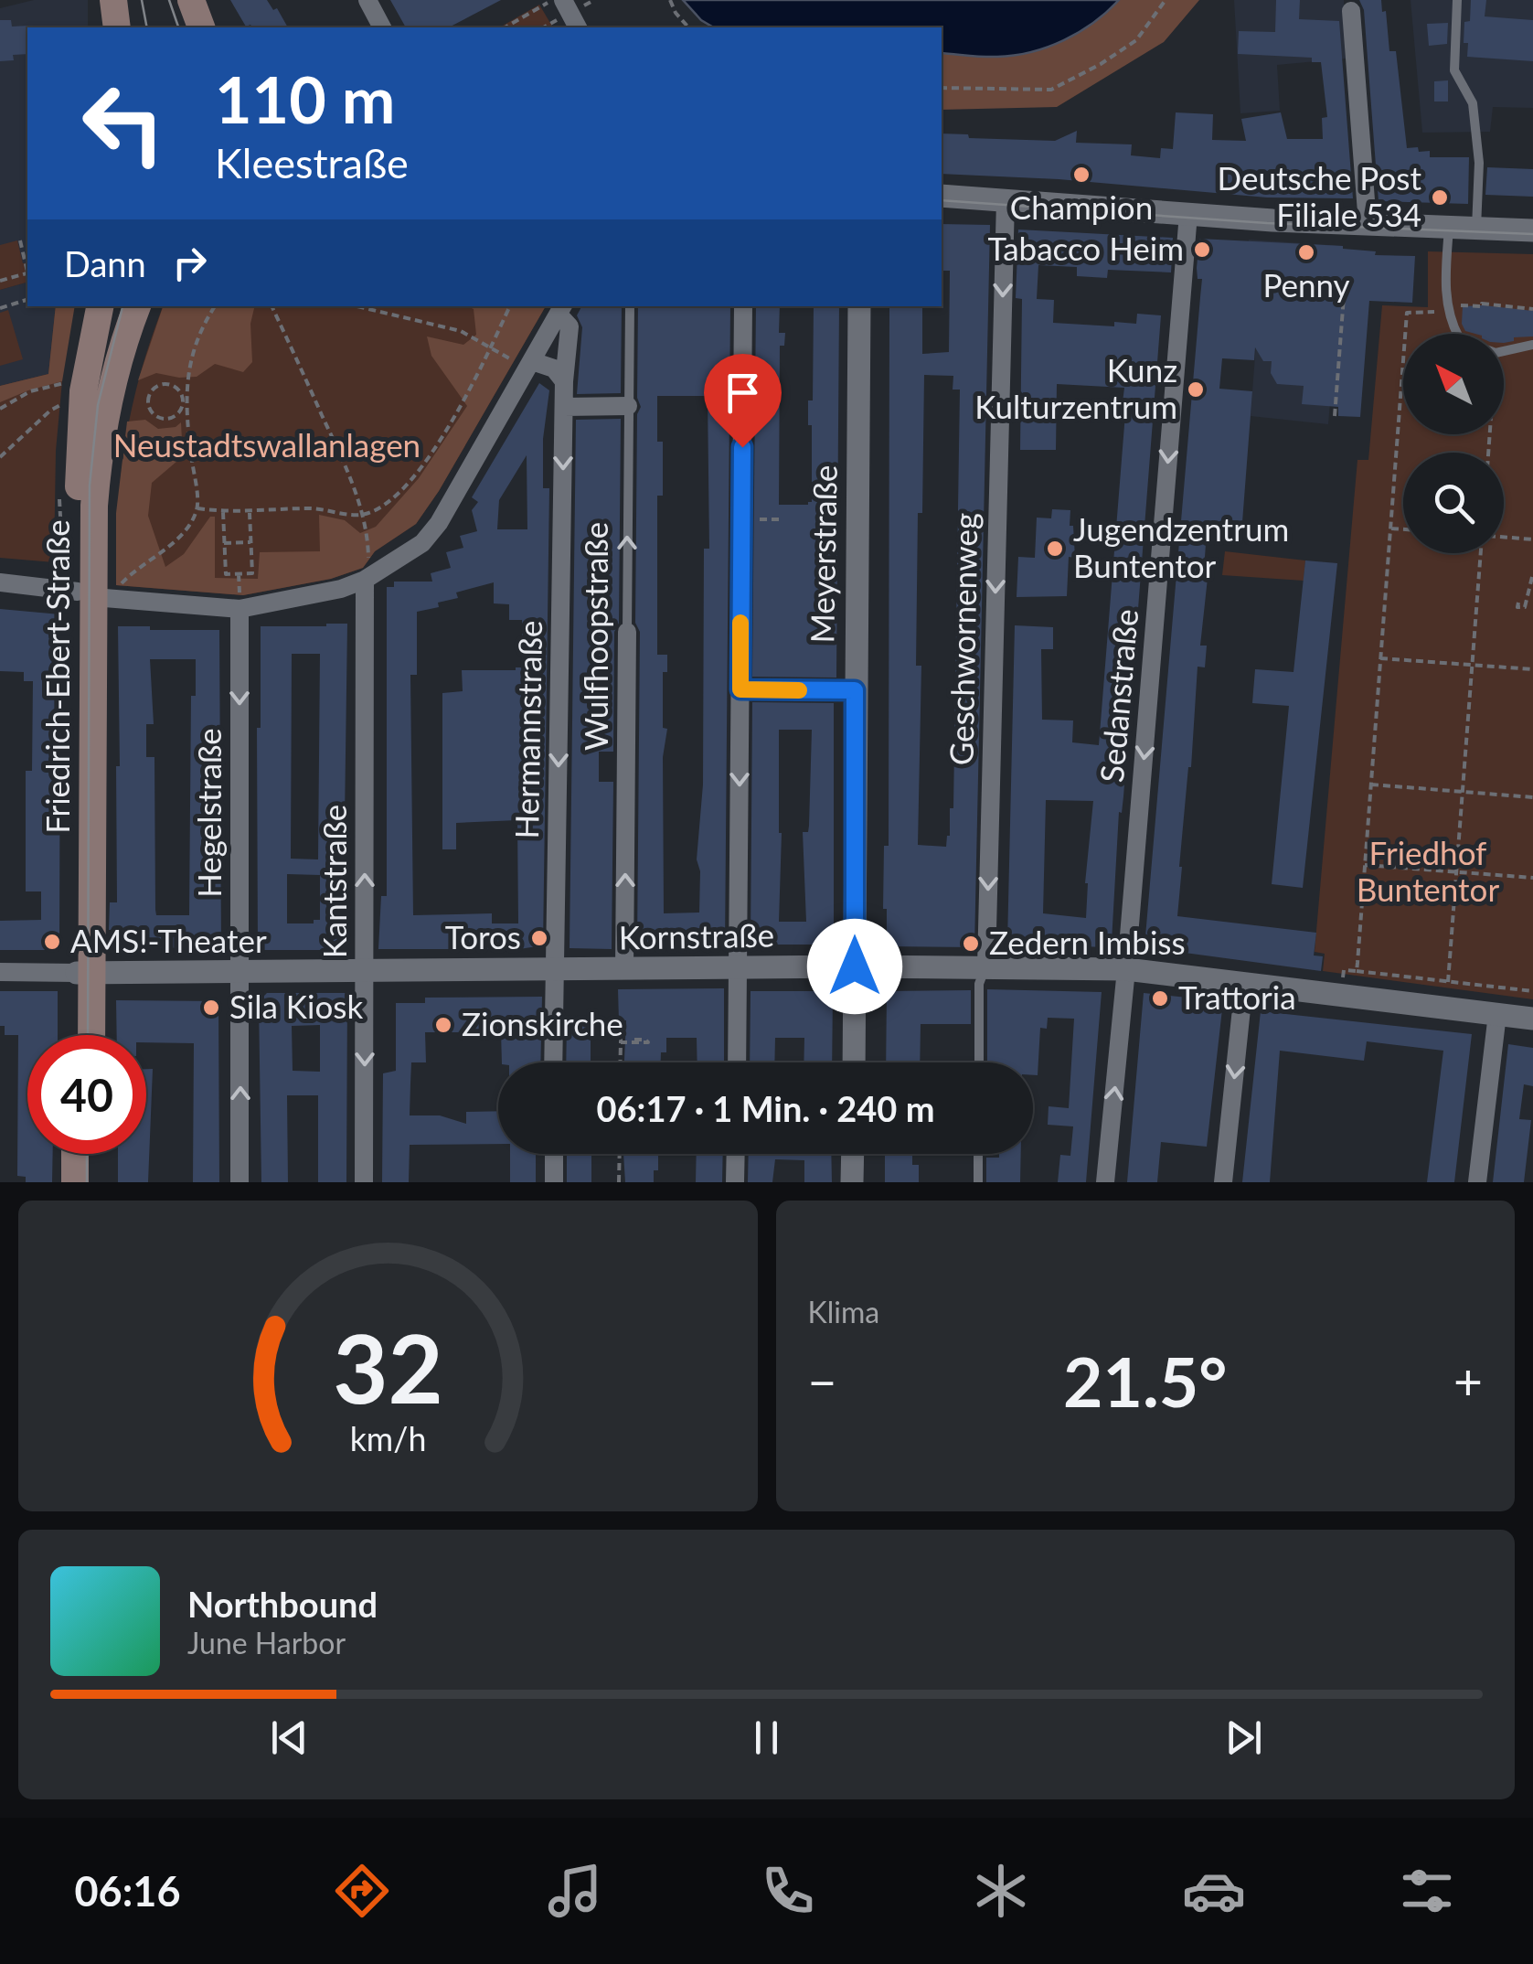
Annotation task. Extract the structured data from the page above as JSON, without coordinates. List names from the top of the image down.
{
  "streets": {
    "main road": ["Friedrich-Ebert-Straße"],
    "street": [
      "Meyerstraße",
      "Wulfhoopstraße",
      "Geschwornenweg",
      "Sedanstraße",
      "Hermannstraße",
      "Hegelstraße",
      "Kantstraße",
      "Kornstraße"
    ]
  },
  "crossings": [
    ["Meyerstraße", "Kornstraße"],
    ["Wulfhoopstraße", "Kornstraße"],
    ["Geschwornenweg", "Kornstraße"],
    ["Friedrich-Ebert-Straße", "Kornstraße"],
    ["Sedanstraße", "Kornstraße"],
    ["Hermannstraße", "Kornstraße"],
    ["Hegelstraße", "Kornstraße"],
    ["Kantstraße", "Kornstraße"]
  ],
  "one_way": ["Wulfhoopstraße", "Geschwornenweg", "Hermannstraße"],
  "parks": ["Neustadtswallanlagen", "Friedhof Buntentor"],
  "places": [
    "Champion",
    "Deutsche Post Filiale 534",
    "Tabacco Heim",
    "Penny",
    "Kunz Kulturzentrum",
    "Jugendzentrum Buntentor",
    "Toros",
    "AMS!-Theater",
    "Zedern Imbiss",
    "Trattoria",
    "Sila Kiosk",
    "Zionskirche"
  ],
  "north": "top left",
  "page": {
    "turn": ["110 m", "Kleestraße"],
    "then": "Dann",
    "limit": "40",
    "trip": "06:17 · 1 Min. · 240 m",
    "tile": "Klima",
    "heat": ["−", "21.5°", "+"],
    "song": ["Northbound", "June Harbor"],
    "tabs": "06:16",
    "gauge": ["32", "km/h"]
  }
}
